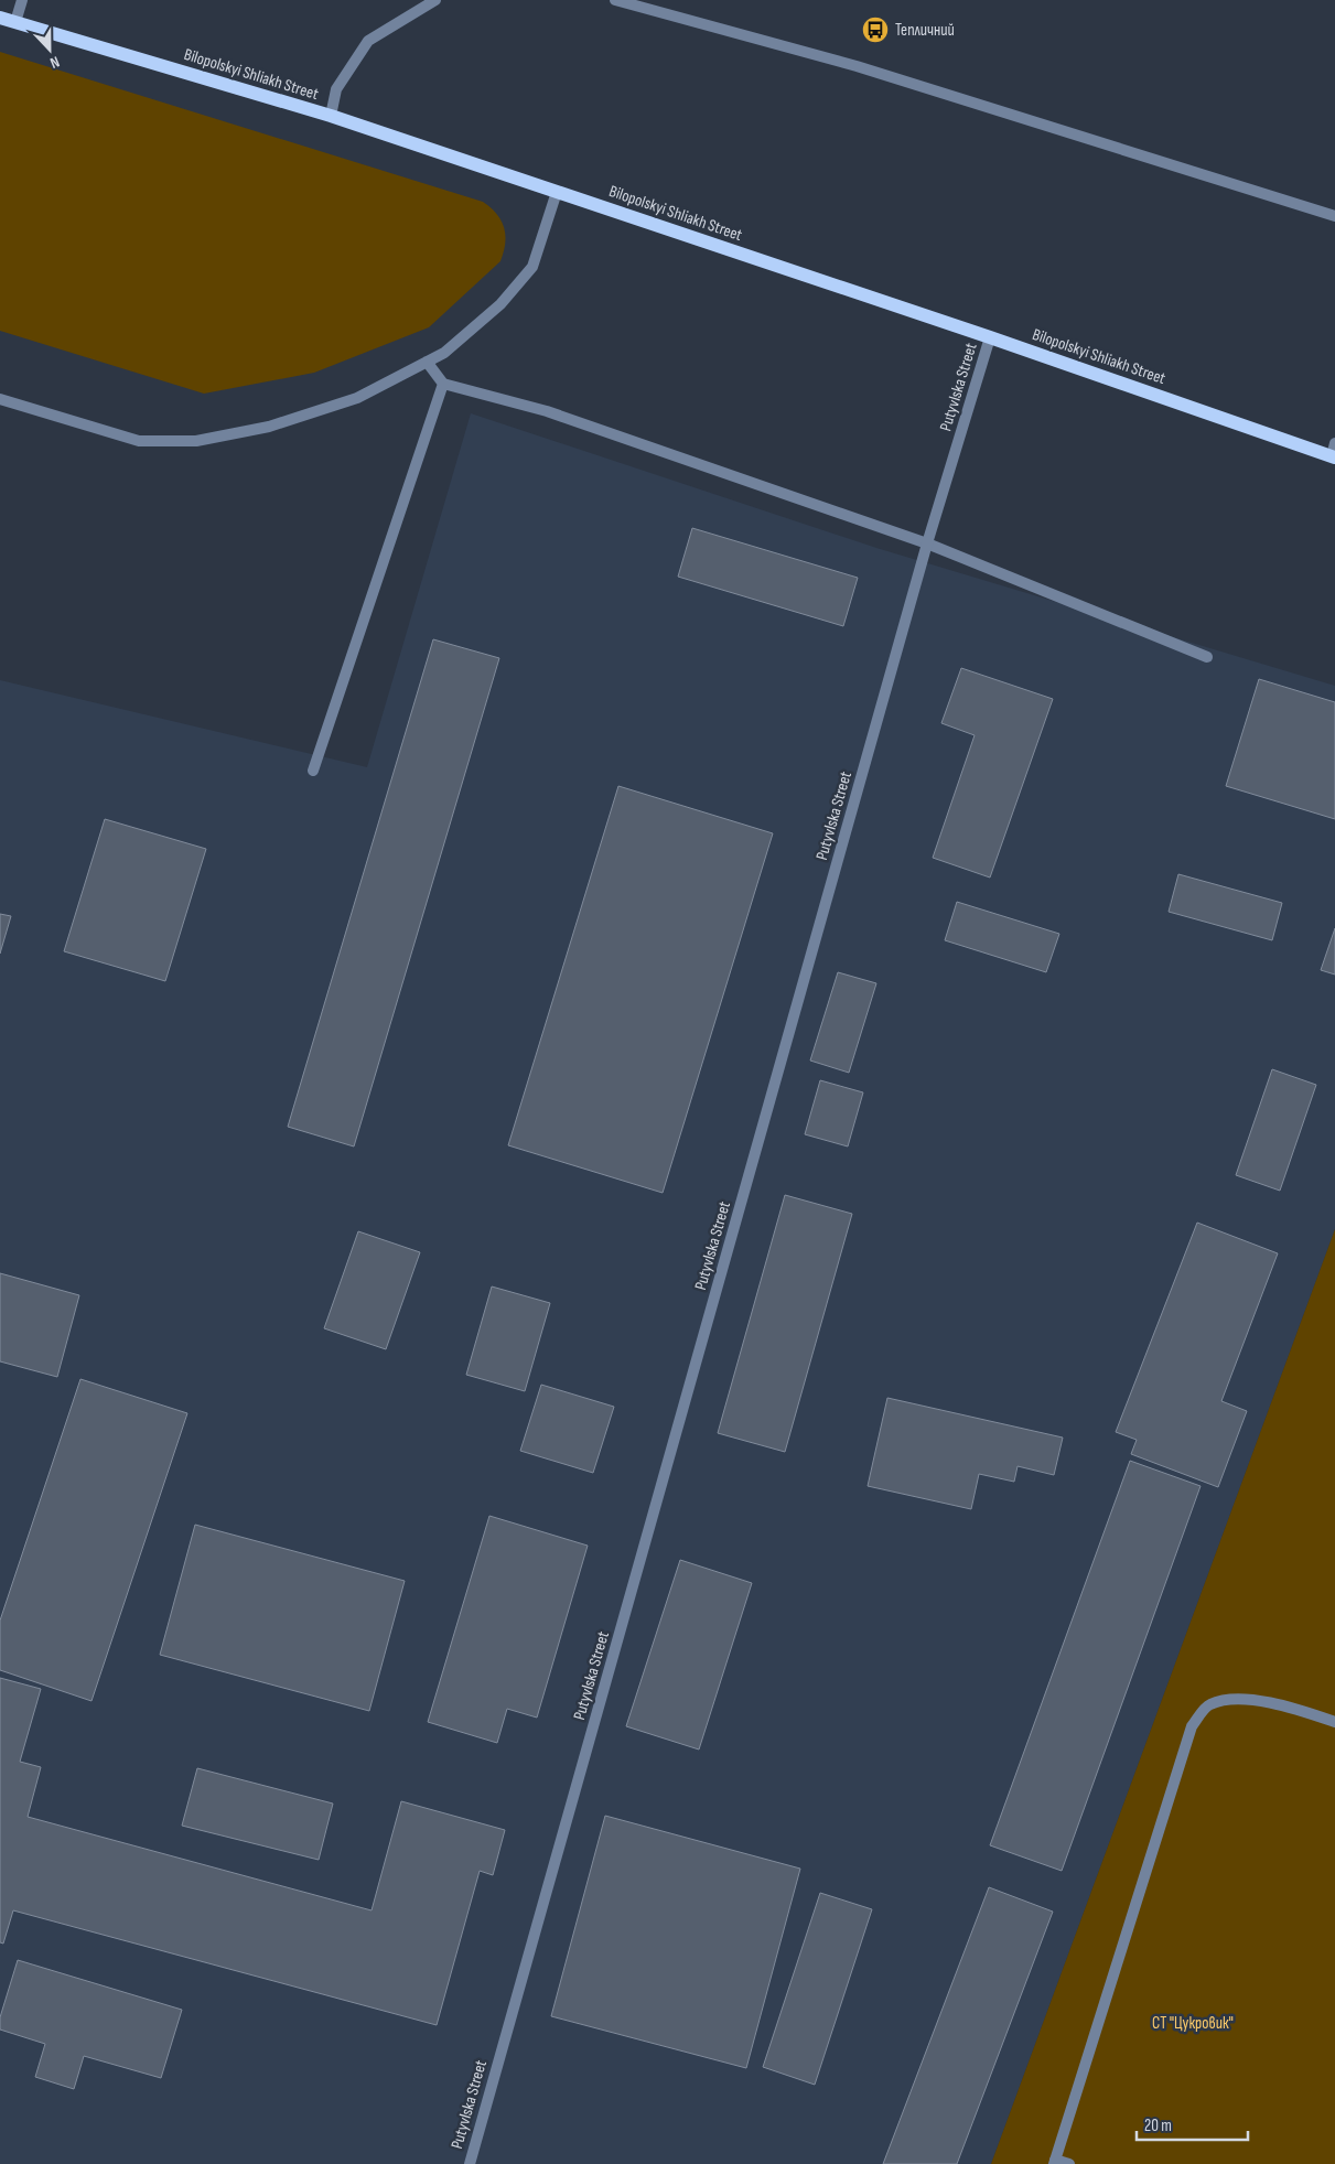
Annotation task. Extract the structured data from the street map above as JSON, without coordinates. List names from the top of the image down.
{
  "streets": {
    "main road": ["Bilopolskyi Shliakh Street"],
    "street": ["Putyvlska Street"]
  },
  "crossings": [
    ["Bilopolskyi Shliakh Street", "Putyvlska Street"]
  ],
  "parks": ["СТ \"Цукровик\""],
  "places": {
    "bus stop": ["Тепличний"]
  },
  "scale_bar": "20 m",
  "north": "bottom"
}
